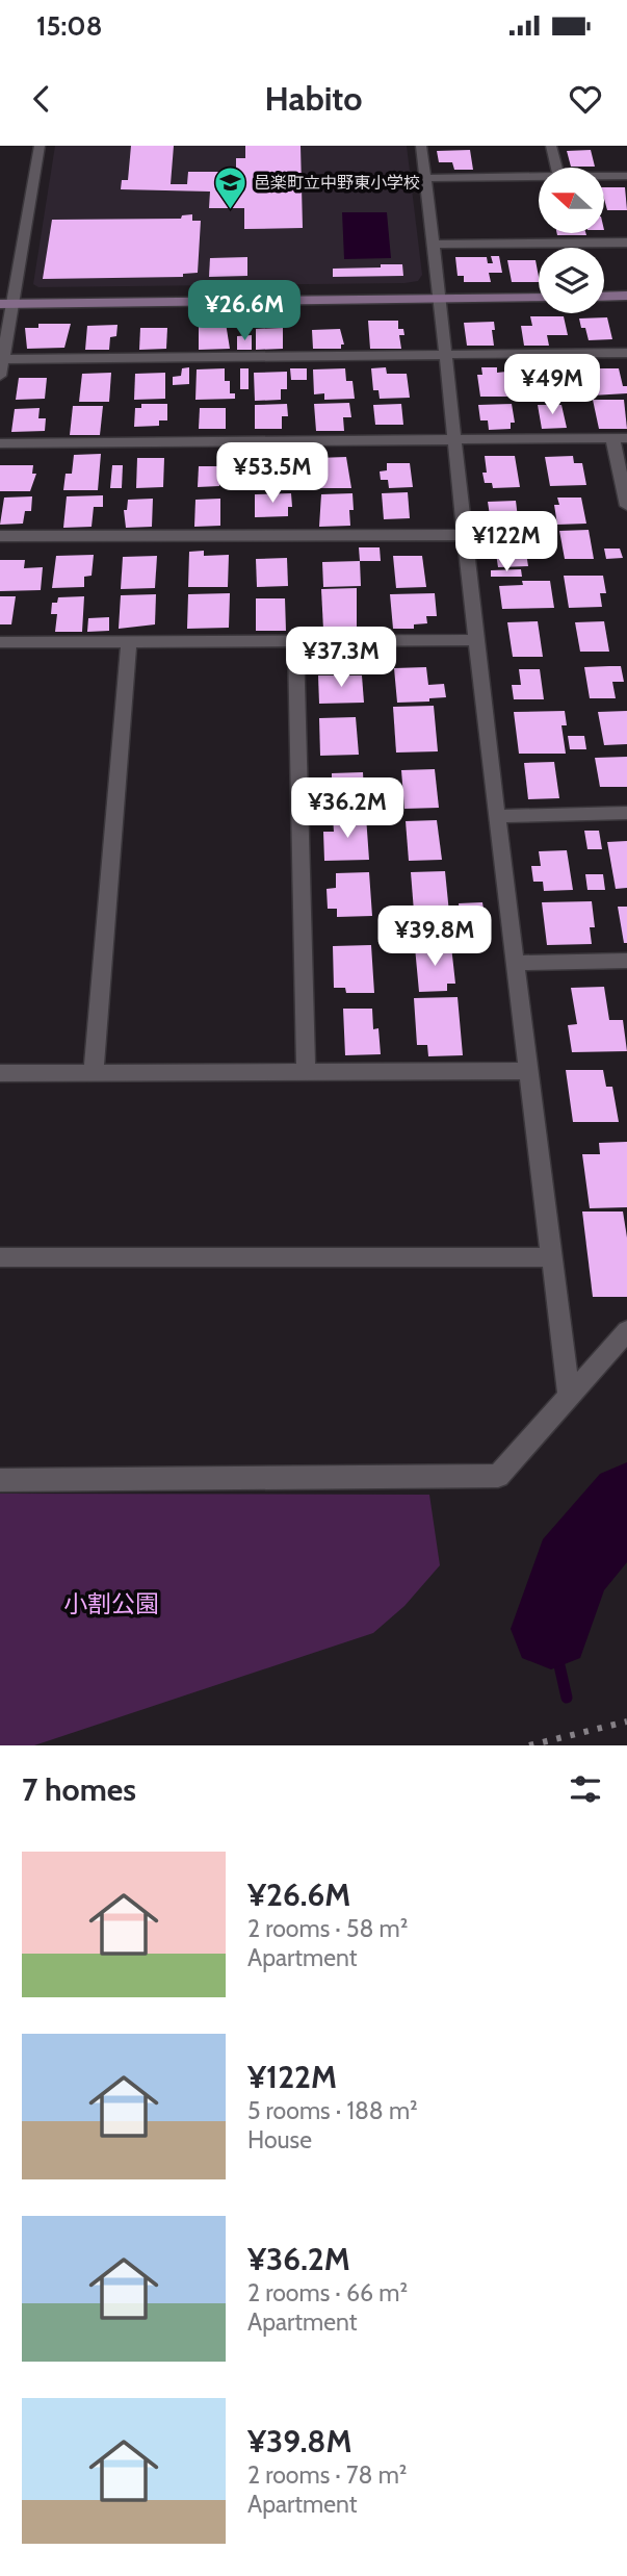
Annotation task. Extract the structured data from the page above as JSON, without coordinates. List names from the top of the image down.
{
  "parks": ["小割公園"],
  "places": {
    "school or university": ["邑楽町立中野東小学校"]
  },
  "north": "left",
  "page": {
    "status": "15:08",
    "header": "Habito",
    "price": [
      "¥26.6M",
      "¥49M",
      "¥53.5M",
      "¥122M",
      "¥37.3M",
      "¥36.2M",
      "¥39.8M"
    ],
    "heading": "7 homes",
    "list": [
      {
        "name": "¥26.6M",
        "note": "2 rooms · 58 m² · Apartment"
      },
      {
        "name": "¥122M",
        "note": "5 rooms · 188 m² · House"
      },
      {
        "name": "¥36.2M",
        "note": "2 rooms · 66 m² · Apartment"
      },
      {
        "name": "¥39.8M",
        "note": "2 rooms · 78 m² · Apartment"
      }
    ]
  }
}
